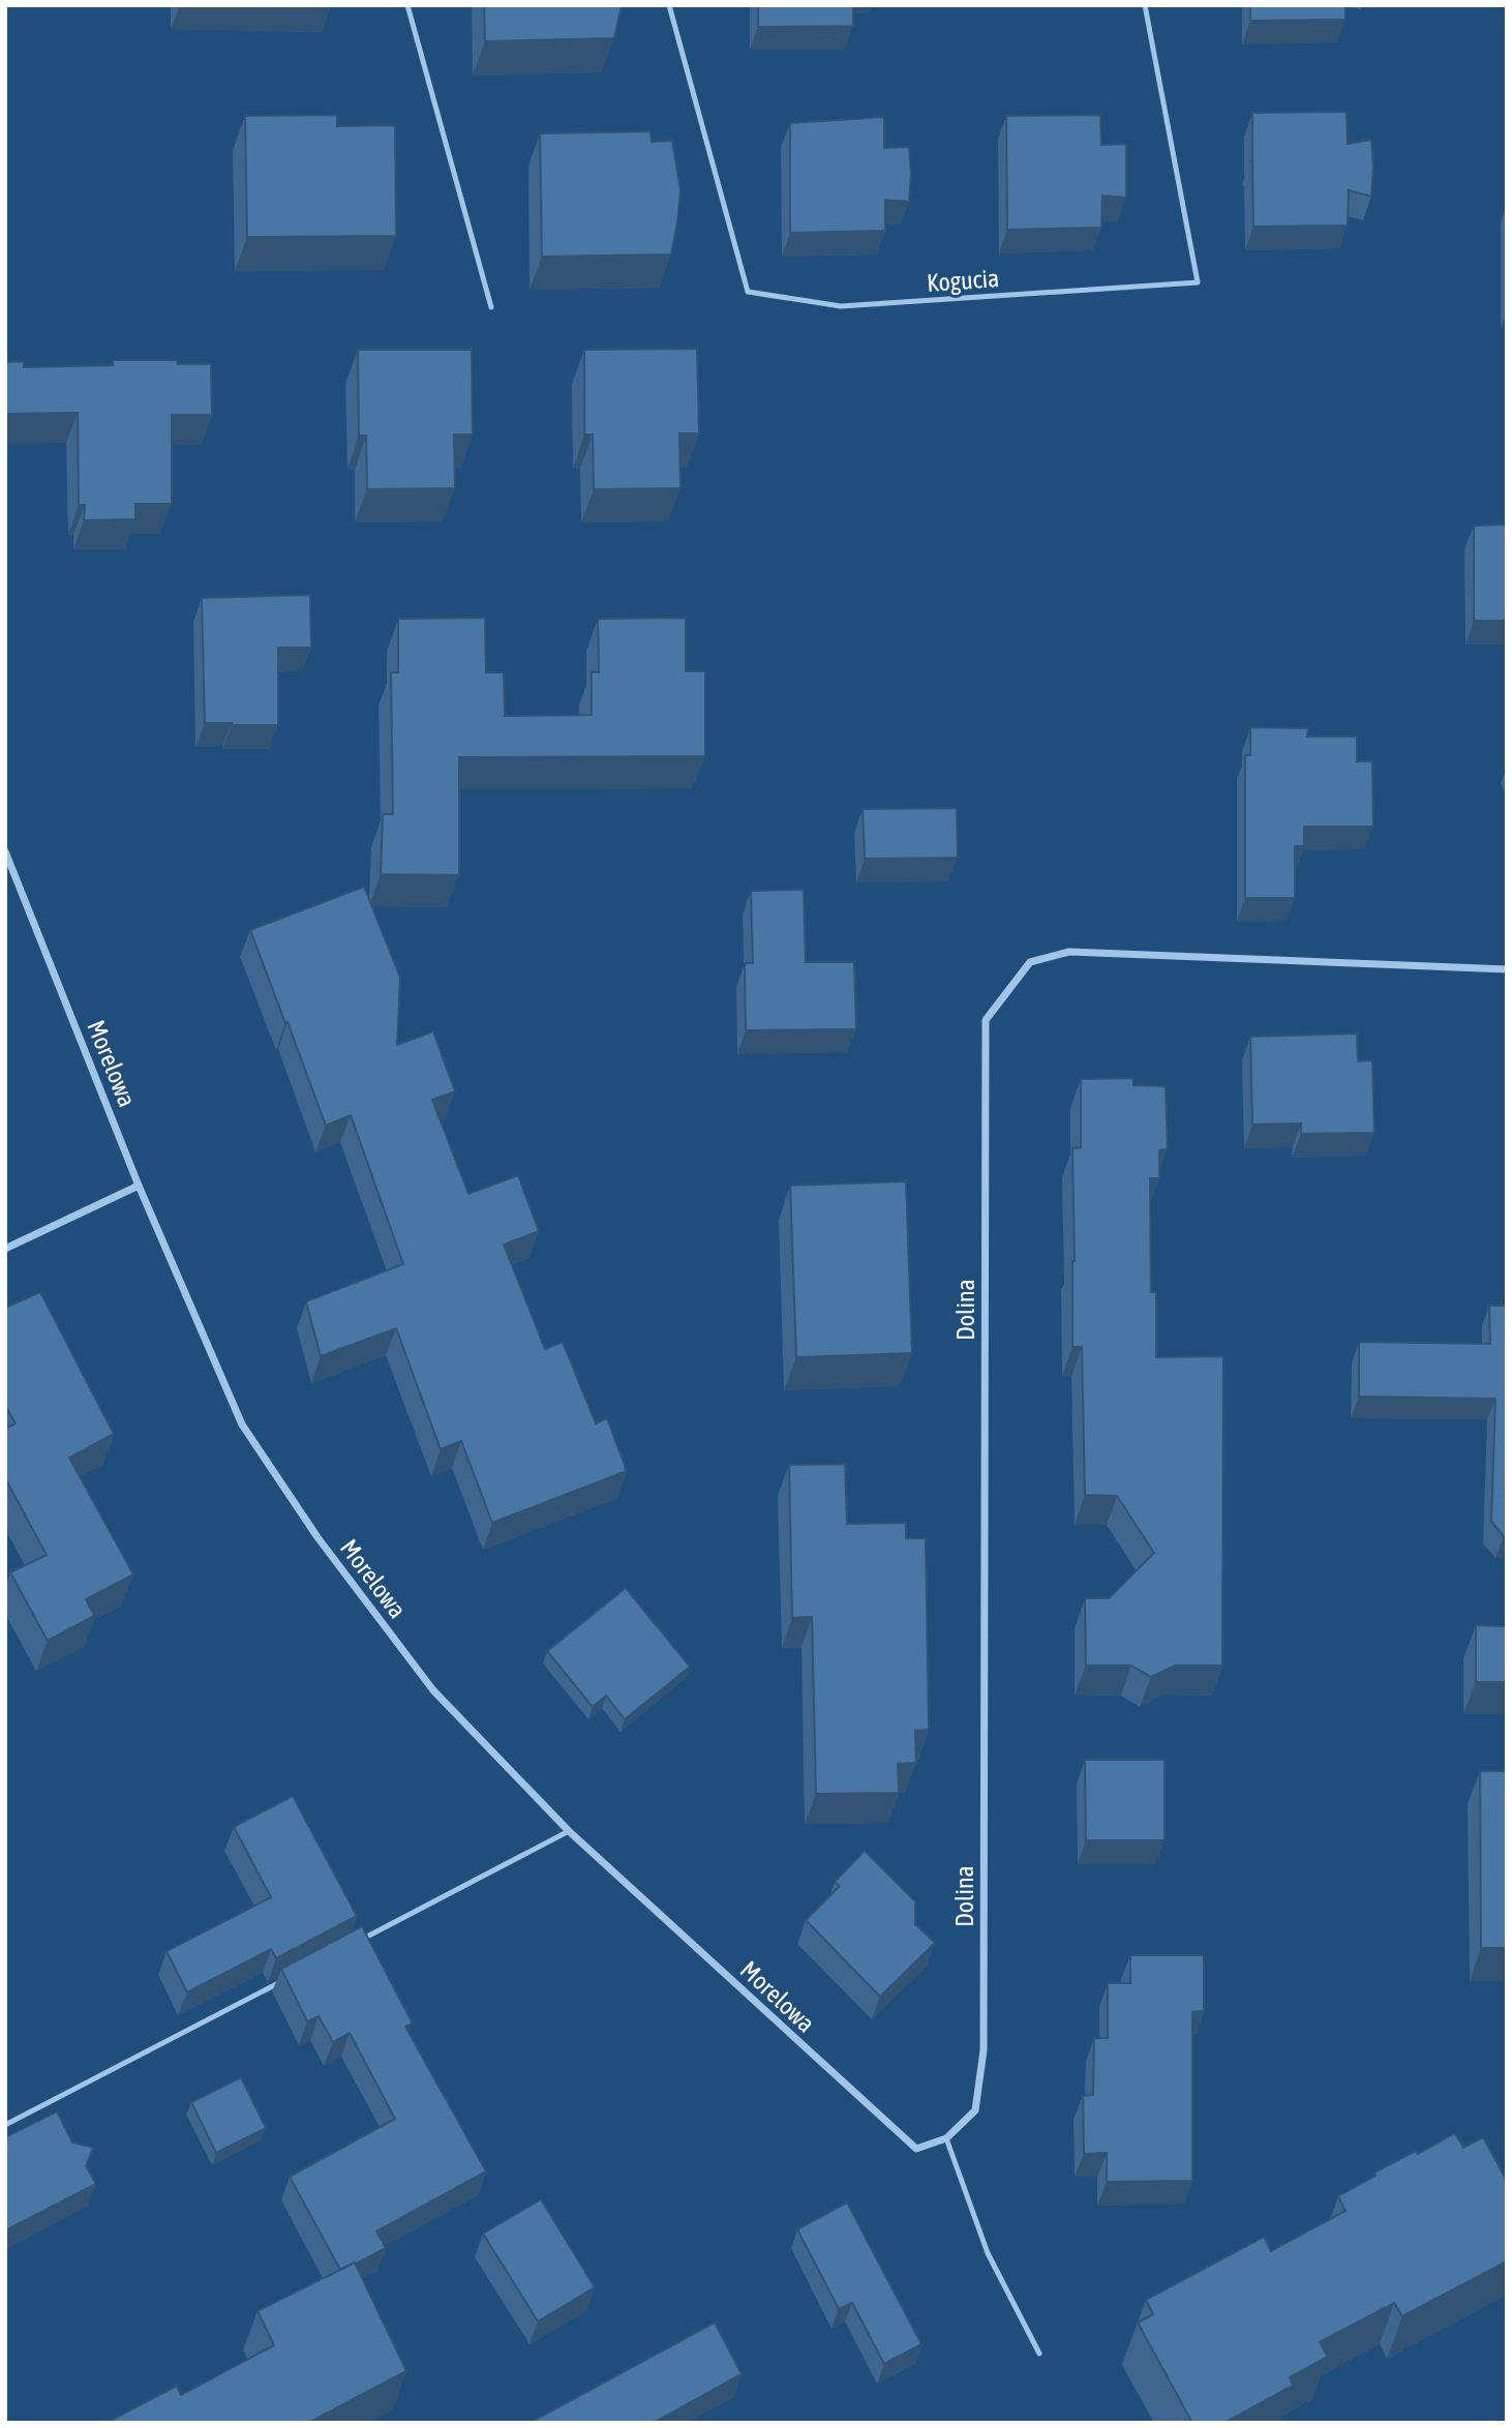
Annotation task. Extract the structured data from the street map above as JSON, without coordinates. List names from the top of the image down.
{
  "streets": {
    "street": ["Morelowa", "Dolina"],
    "lane": ["Kogucia"]
  },
  "crossings": [
    ["Morelowa", "Dolina"]
  ]
}
